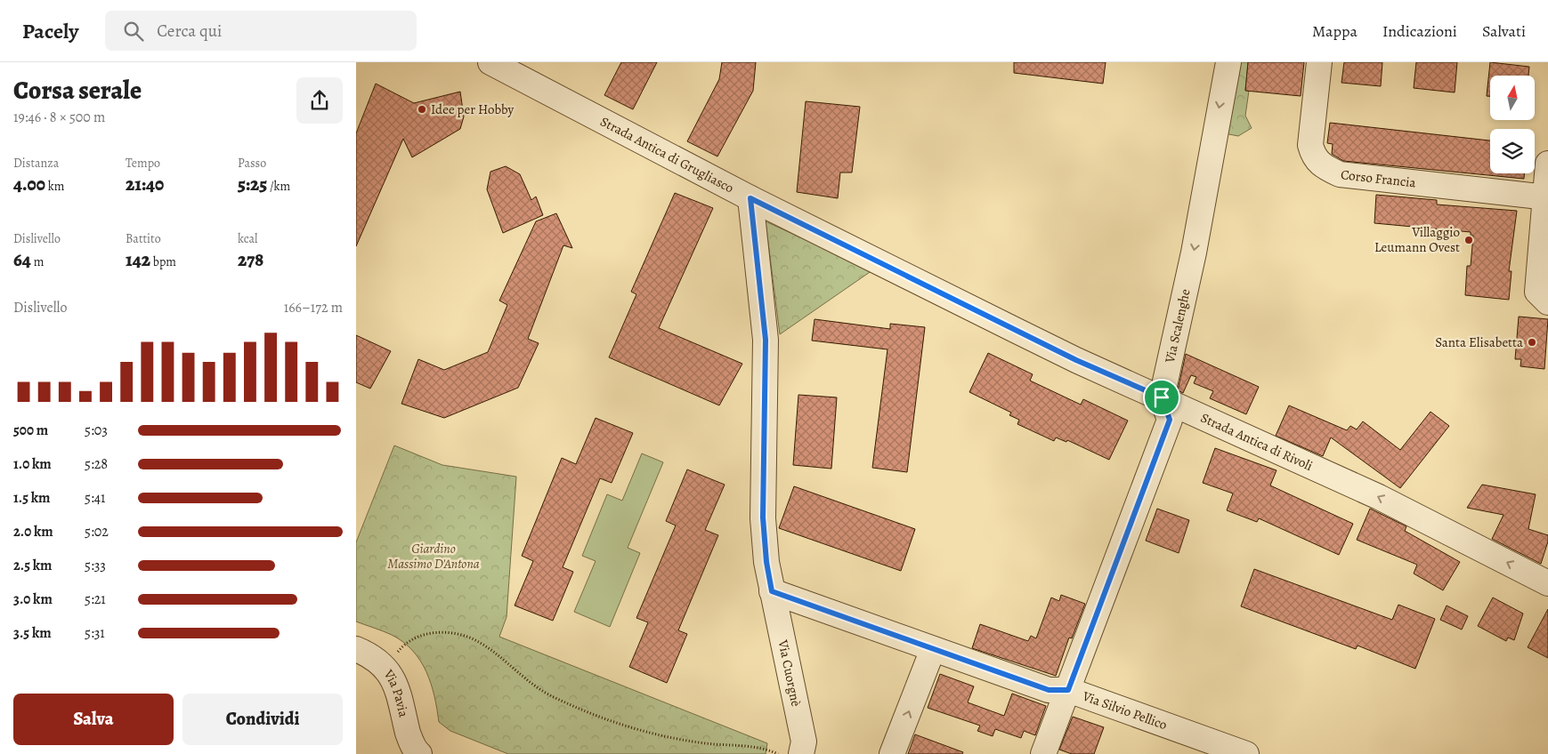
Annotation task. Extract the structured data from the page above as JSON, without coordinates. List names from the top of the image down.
{
  "streets": {
    "street": [
      "Strada Antica di Grugliasco",
      "Corso Francia",
      "Via Scalenghe",
      "Strada Antica di Rivoli",
      "Via Cuorgnè",
      "Via Pavia",
      "Via Silvio Pellico"
    ]
  },
  "crossings": [
    ["Strada Antica di Grugliasco", "Strada Antica di Rivoli"],
    ["Strada Antica di Grugliasco", "Via Cuorgnè"],
    ["Via Scalenghe", "Strada Antica di Rivoli"]
  ],
  "one_way": ["Via Scalenghe", "Strada Antica di Rivoli"],
  "parks": ["Giardino Massimo D'Antona"],
  "places": ["Idee per Hobby", "Villaggio Leumann Ovest", "Santa Elisabetta"],
  "north": "top",
  "page": {
    "header": "Pacely",
    "search": "Cerca qui",
    "nav": ["Mappa", "Indicazioni", "Salvati"],
    "heading": ["Corsa serale", "19:46 · 8 × 500 m"],
    "stats": [
      ["Distanza", "4.00 km"],
      ["Tempo", "21:40"],
      ["Passo", "5:25 /km"],
      ["Dislivello", "64 m"],
      ["Battito", "142 bpm"],
      ["kcal", "278"]
    ],
    "chart": ["Dislivello", "166–172 m"],
    "list": [
      {
        "name": "500 m",
        "note": "5:03"
      },
      {
        "name": "1.0 km",
        "note": "5:28"
      },
      {
        "name": "1.5 km",
        "note": "5:41"
      },
      {
        "name": "2.0 km",
        "note": "5:02"
      },
      {
        "name": "2.5 km",
        "note": "5:33"
      },
      {
        "name": "3.0 km",
        "note": "5:21"
      },
      {
        "name": "3.5 km",
        "note": "5:31"
      }
    ],
    "buttons": ["Salva", "Condividi"]
  }
}
